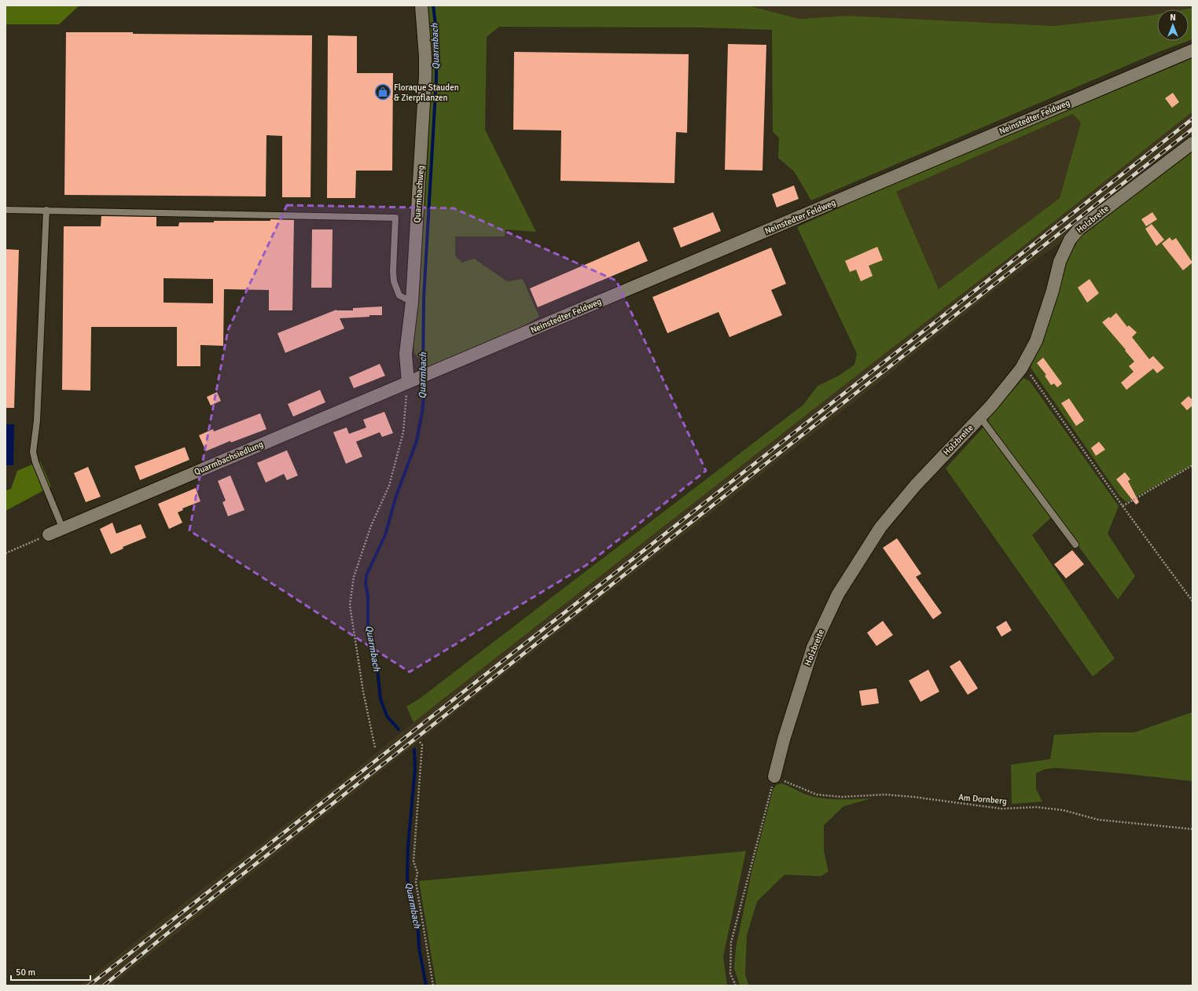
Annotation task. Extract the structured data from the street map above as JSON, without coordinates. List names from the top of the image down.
{
  "streets": {
    "street": [
      "Neinstedter Feldweg",
      "Quarmbachweg",
      "Holzbreite",
      "Quarmbachsiedlung"
    ],
    "path": ["Am Dornberg"]
  },
  "crossings": [
    ["Neinstedter Feldweg", "Quarmbachweg"],
    ["Neinstedter Feldweg", "Quarmbachsiedlung"],
    ["Quarmbachweg", "Quarmbachsiedlung"],
    ["Holzbreite", "Am Dornberg"]
  ],
  "water": ["Quarmbach"],
  "places": {
    "shop": ["Floraque Stauden & Zierpflanzen"]
  },
  "scale_bar": "50 m",
  "north": "top"
}
